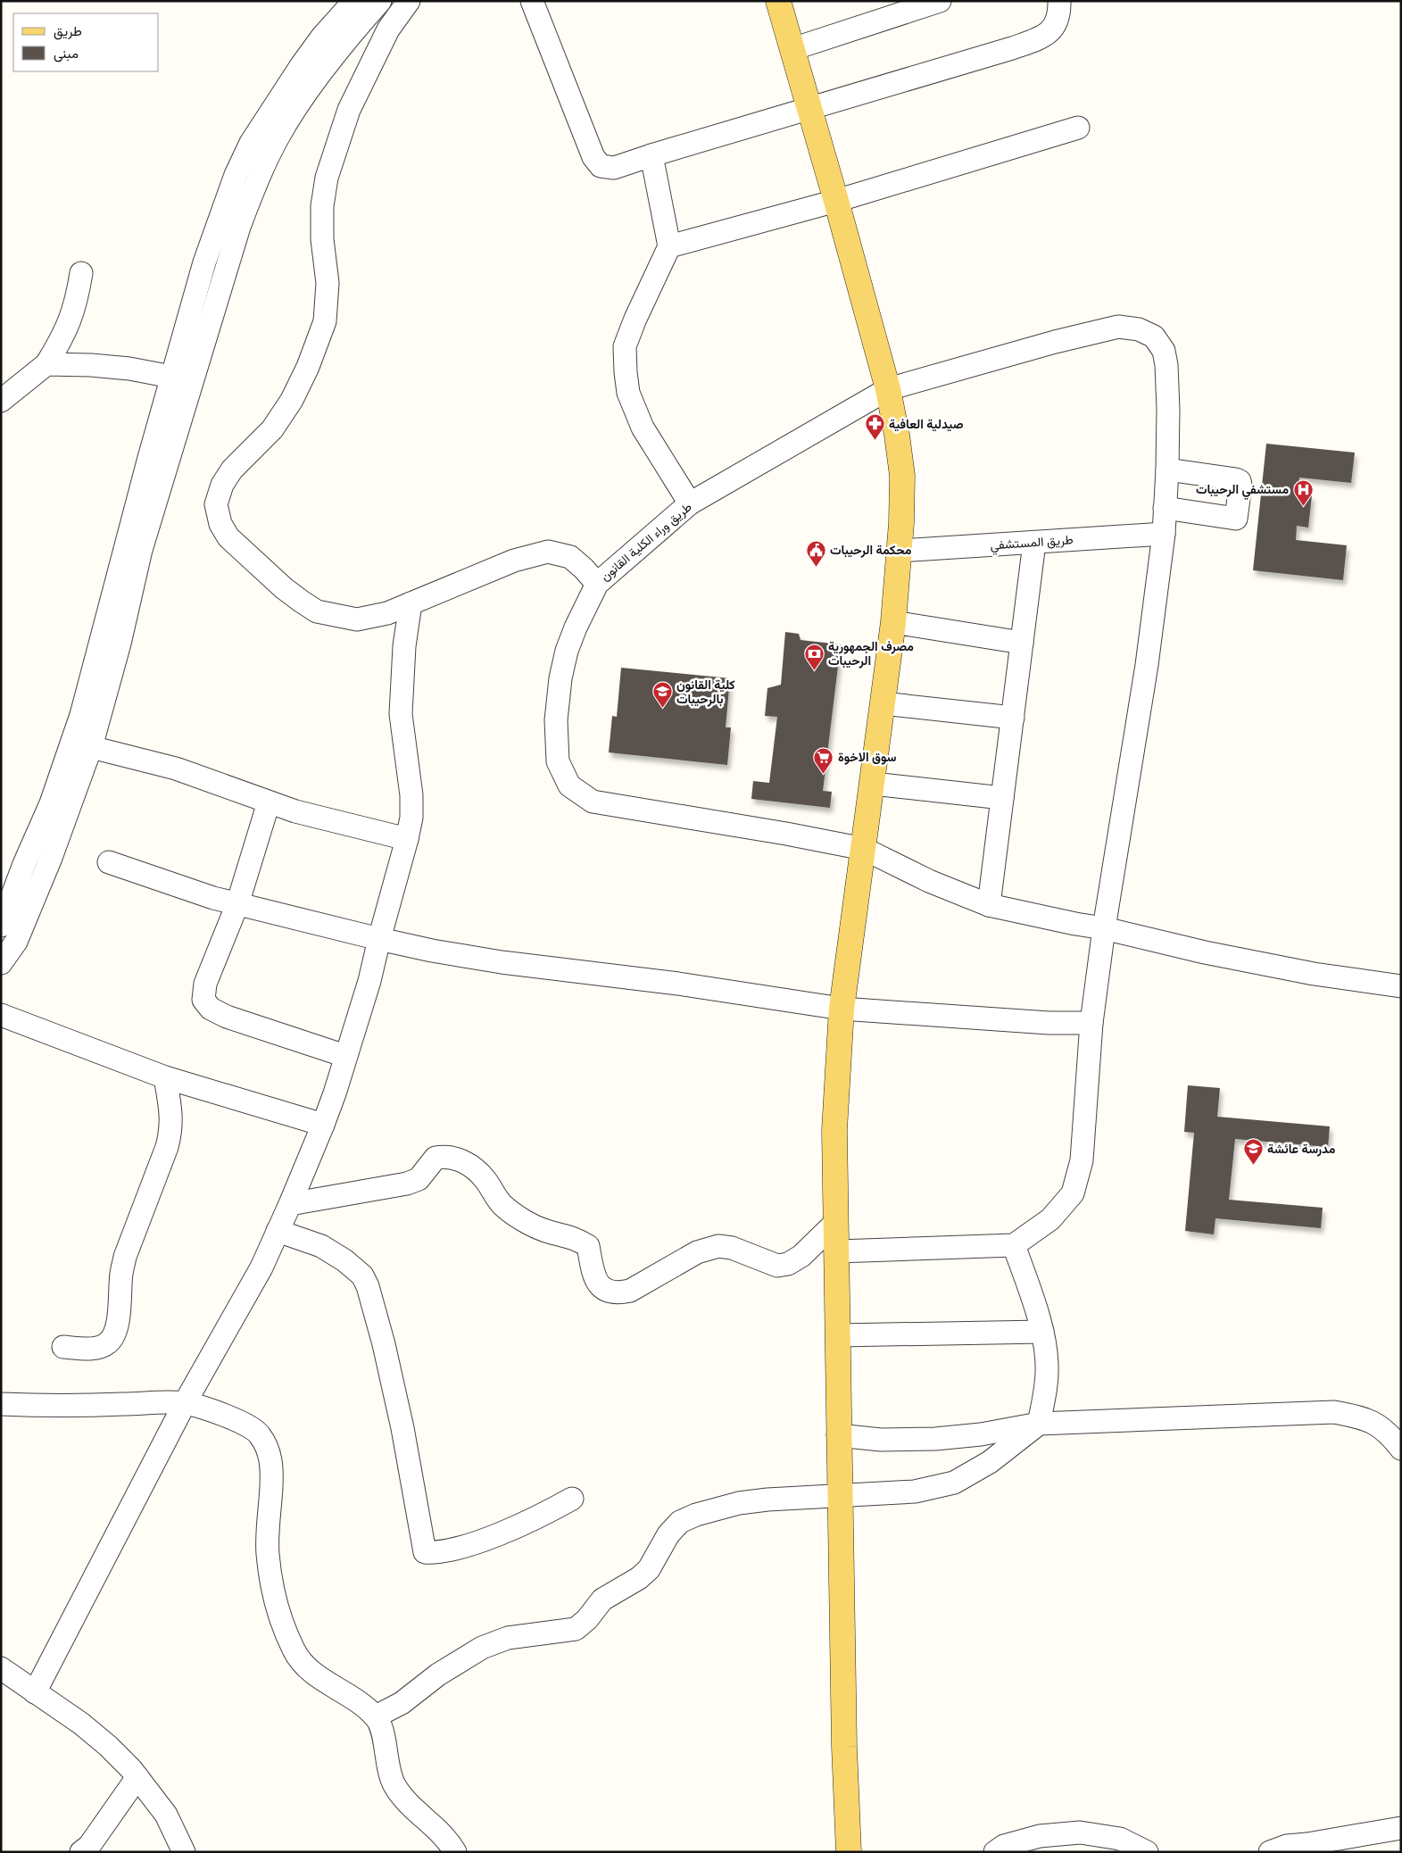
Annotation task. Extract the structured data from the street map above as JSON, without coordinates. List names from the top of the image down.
{
  "streets": {
    "street": ["طريق وراء الكلية القانون", "طريق المستشفي"]
  },
  "crossings": [
    ["طريق وراء الكلية القانون", "طريق المستشفي"]
  ],
  "places": {
    "pharmacy": ["صيدلية العافية"],
    "hospital": ["مستشفي الرحيبات"],
    "public building": ["محكمة الرحيبات"],
    "bank": ["مصرف الجمهورية الرحيبات"],
    "school or university": ["كلية القانون بالرحيبات", "مدرسة عائشة"],
    "supermarket": ["سوق الاخوة"]
  },
  "legend": ["طريق", "مبنى"]
}
